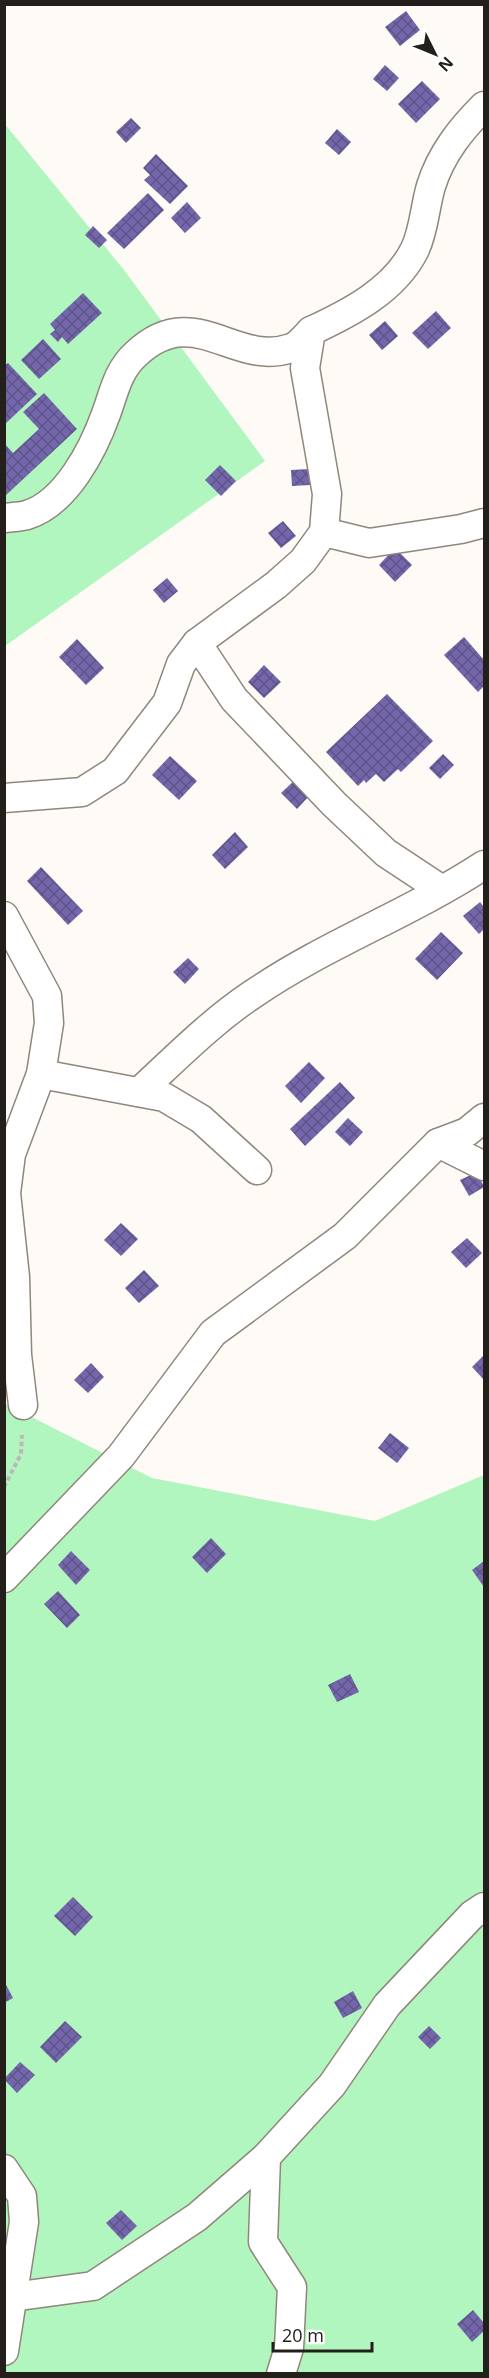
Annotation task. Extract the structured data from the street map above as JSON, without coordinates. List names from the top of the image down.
{
  "scale_bar": "20 m",
  "north": "bottom right"
}
